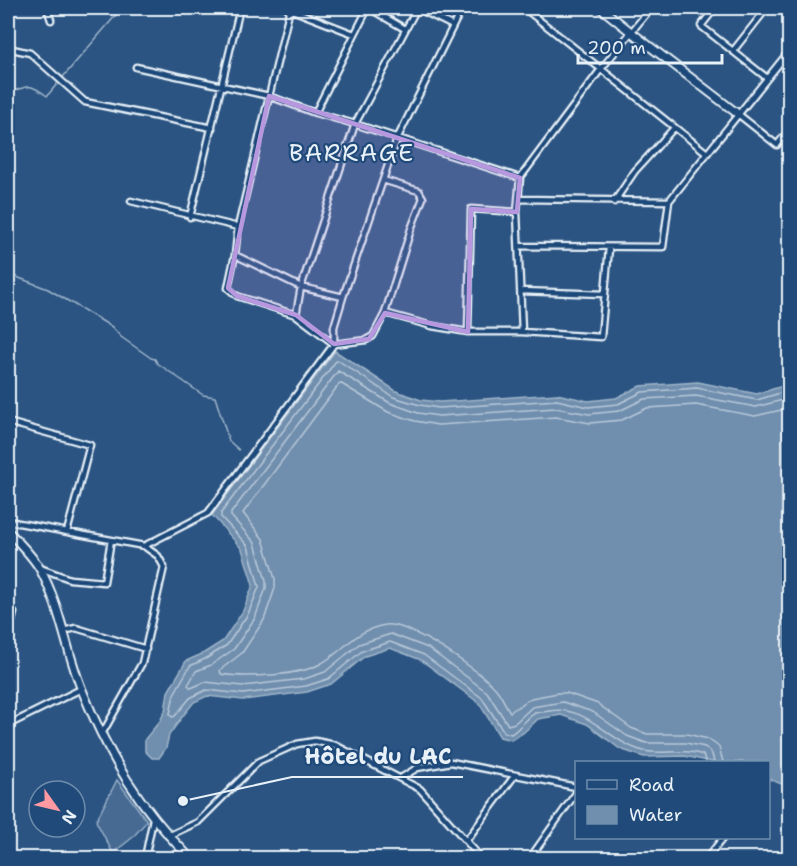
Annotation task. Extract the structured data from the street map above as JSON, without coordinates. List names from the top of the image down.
{
  "districts": ["BARRAGE"],
  "places": ["Hôtel du LAC"],
  "legend": ["Road", "Water"],
  "scale_bar": "200 m",
  "north": "bottom right"
}
